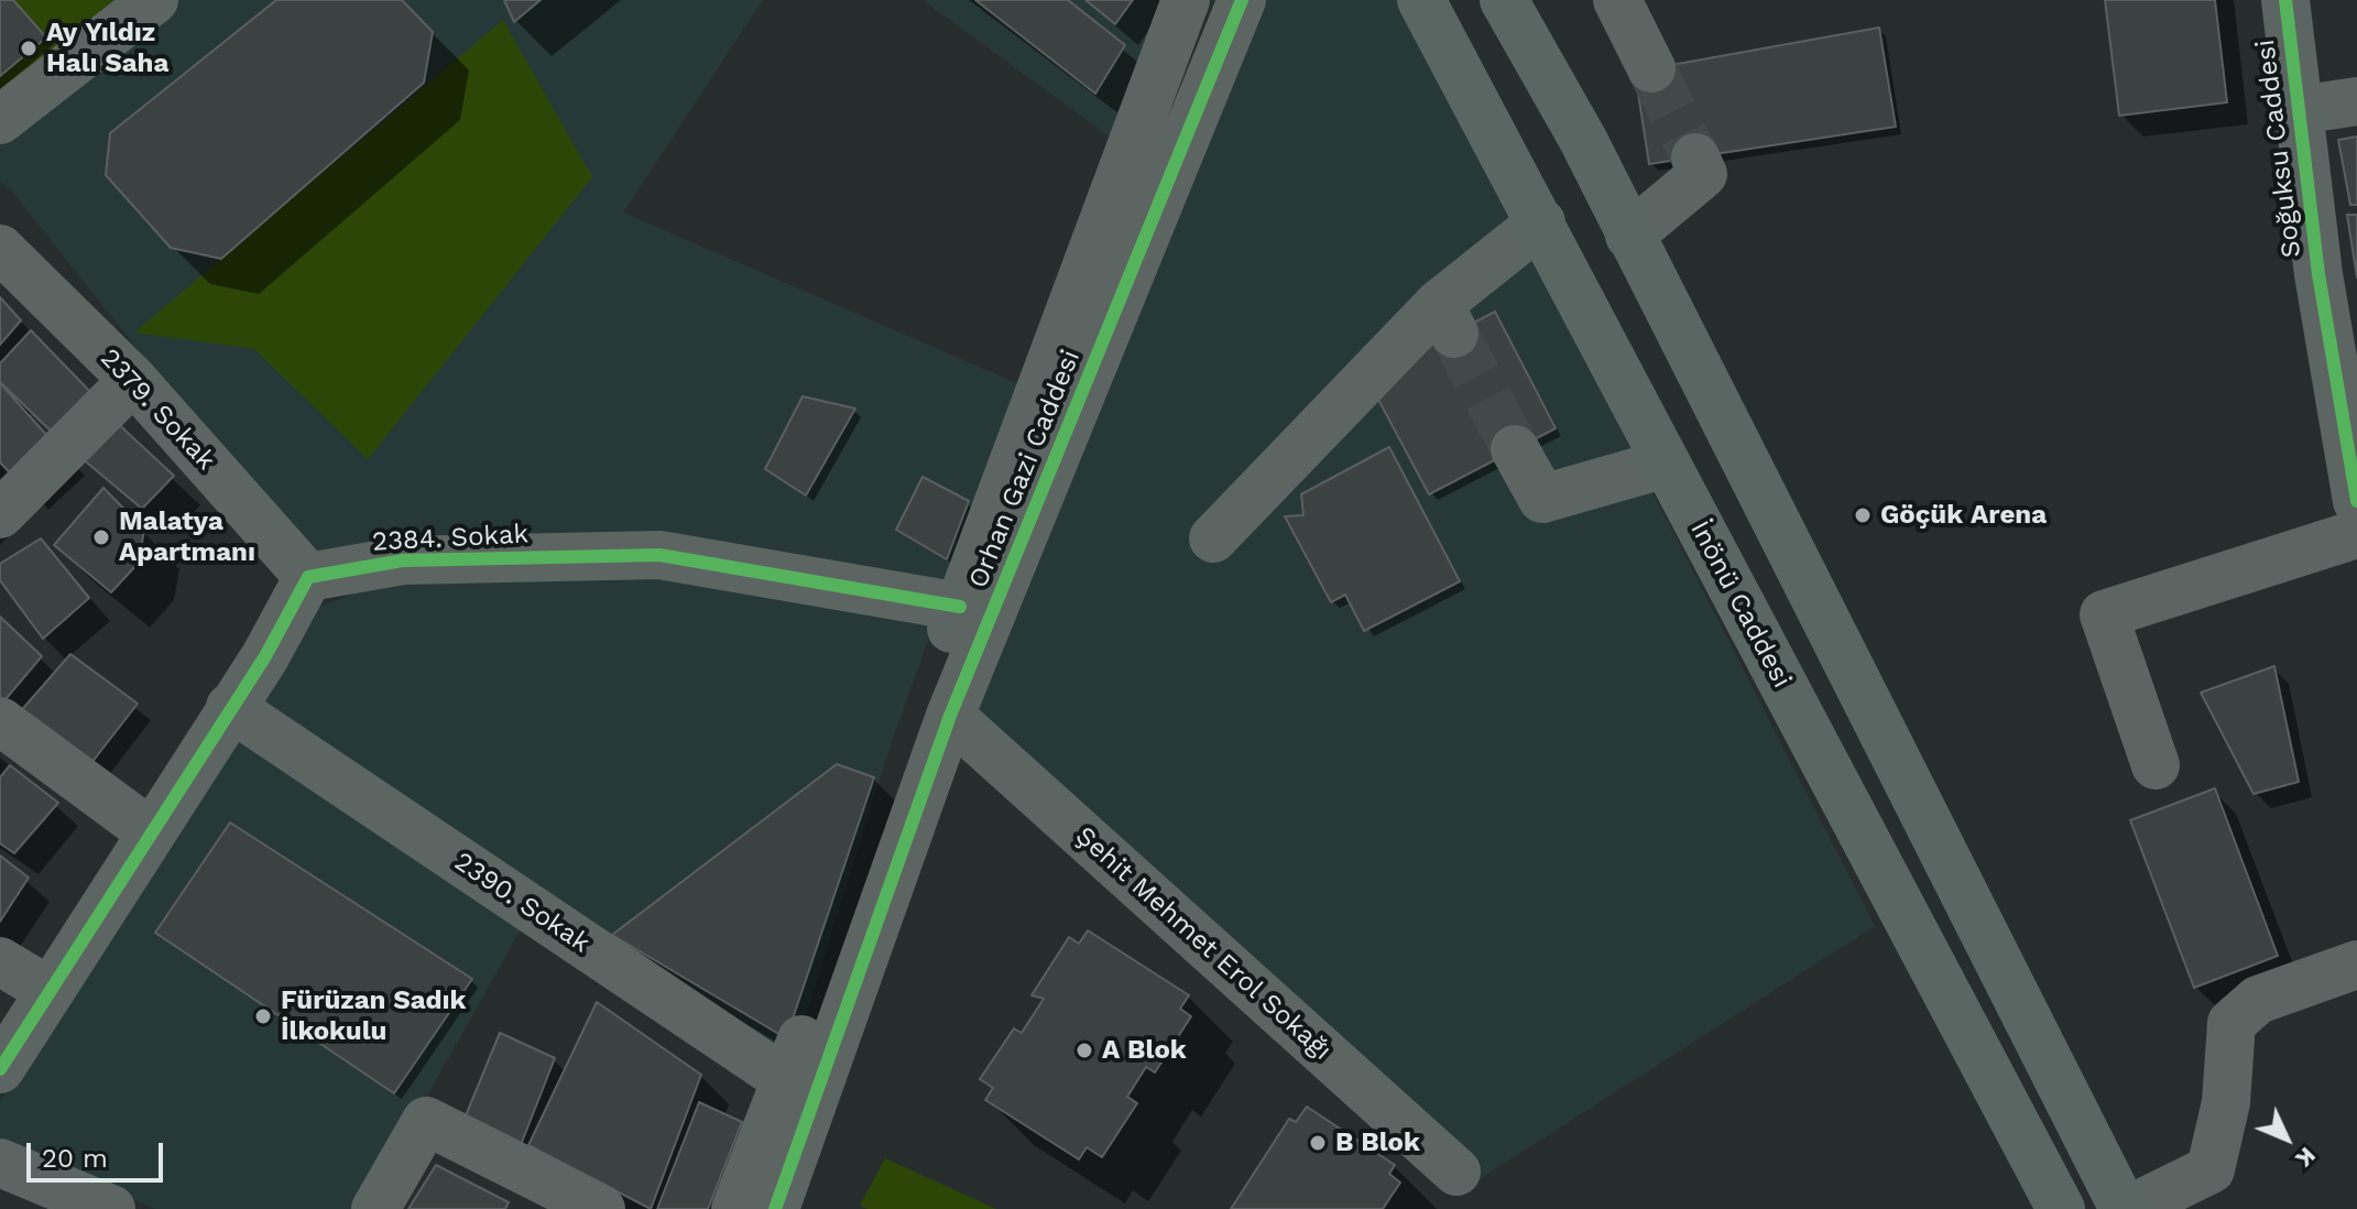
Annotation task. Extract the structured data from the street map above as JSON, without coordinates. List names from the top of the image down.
{
  "streets": {
    "main road": ["İnönü Caddesi"],
    "street": [
      "Soğuksu Caddesi",
      "2379. Sokak",
      "Orhan Gazi Caddesi",
      "2384. Sokak",
      "2390. Sokak",
      "Şehit Mehmet Erol Sokağı"
    ]
  },
  "crossings": [
    ["2379. Sokak", "2384. Sokak"],
    ["Orhan Gazi Caddesi", "2384. Sokak"],
    ["Orhan Gazi Caddesi", "2390. Sokak"],
    ["Orhan Gazi Caddesi", "Şehit Mehmet Erol Sokağı"]
  ],
  "places": [
    "Ay Yıldız Halı Saha",
    "Göçük Arena",
    "Malatya Apartmanı",
    "Fürüzan Sadık İlkokulu",
    "A Blok",
    "B Blok"
  ],
  "scale_bar": "20 m",
  "north": "bottom right"
}
